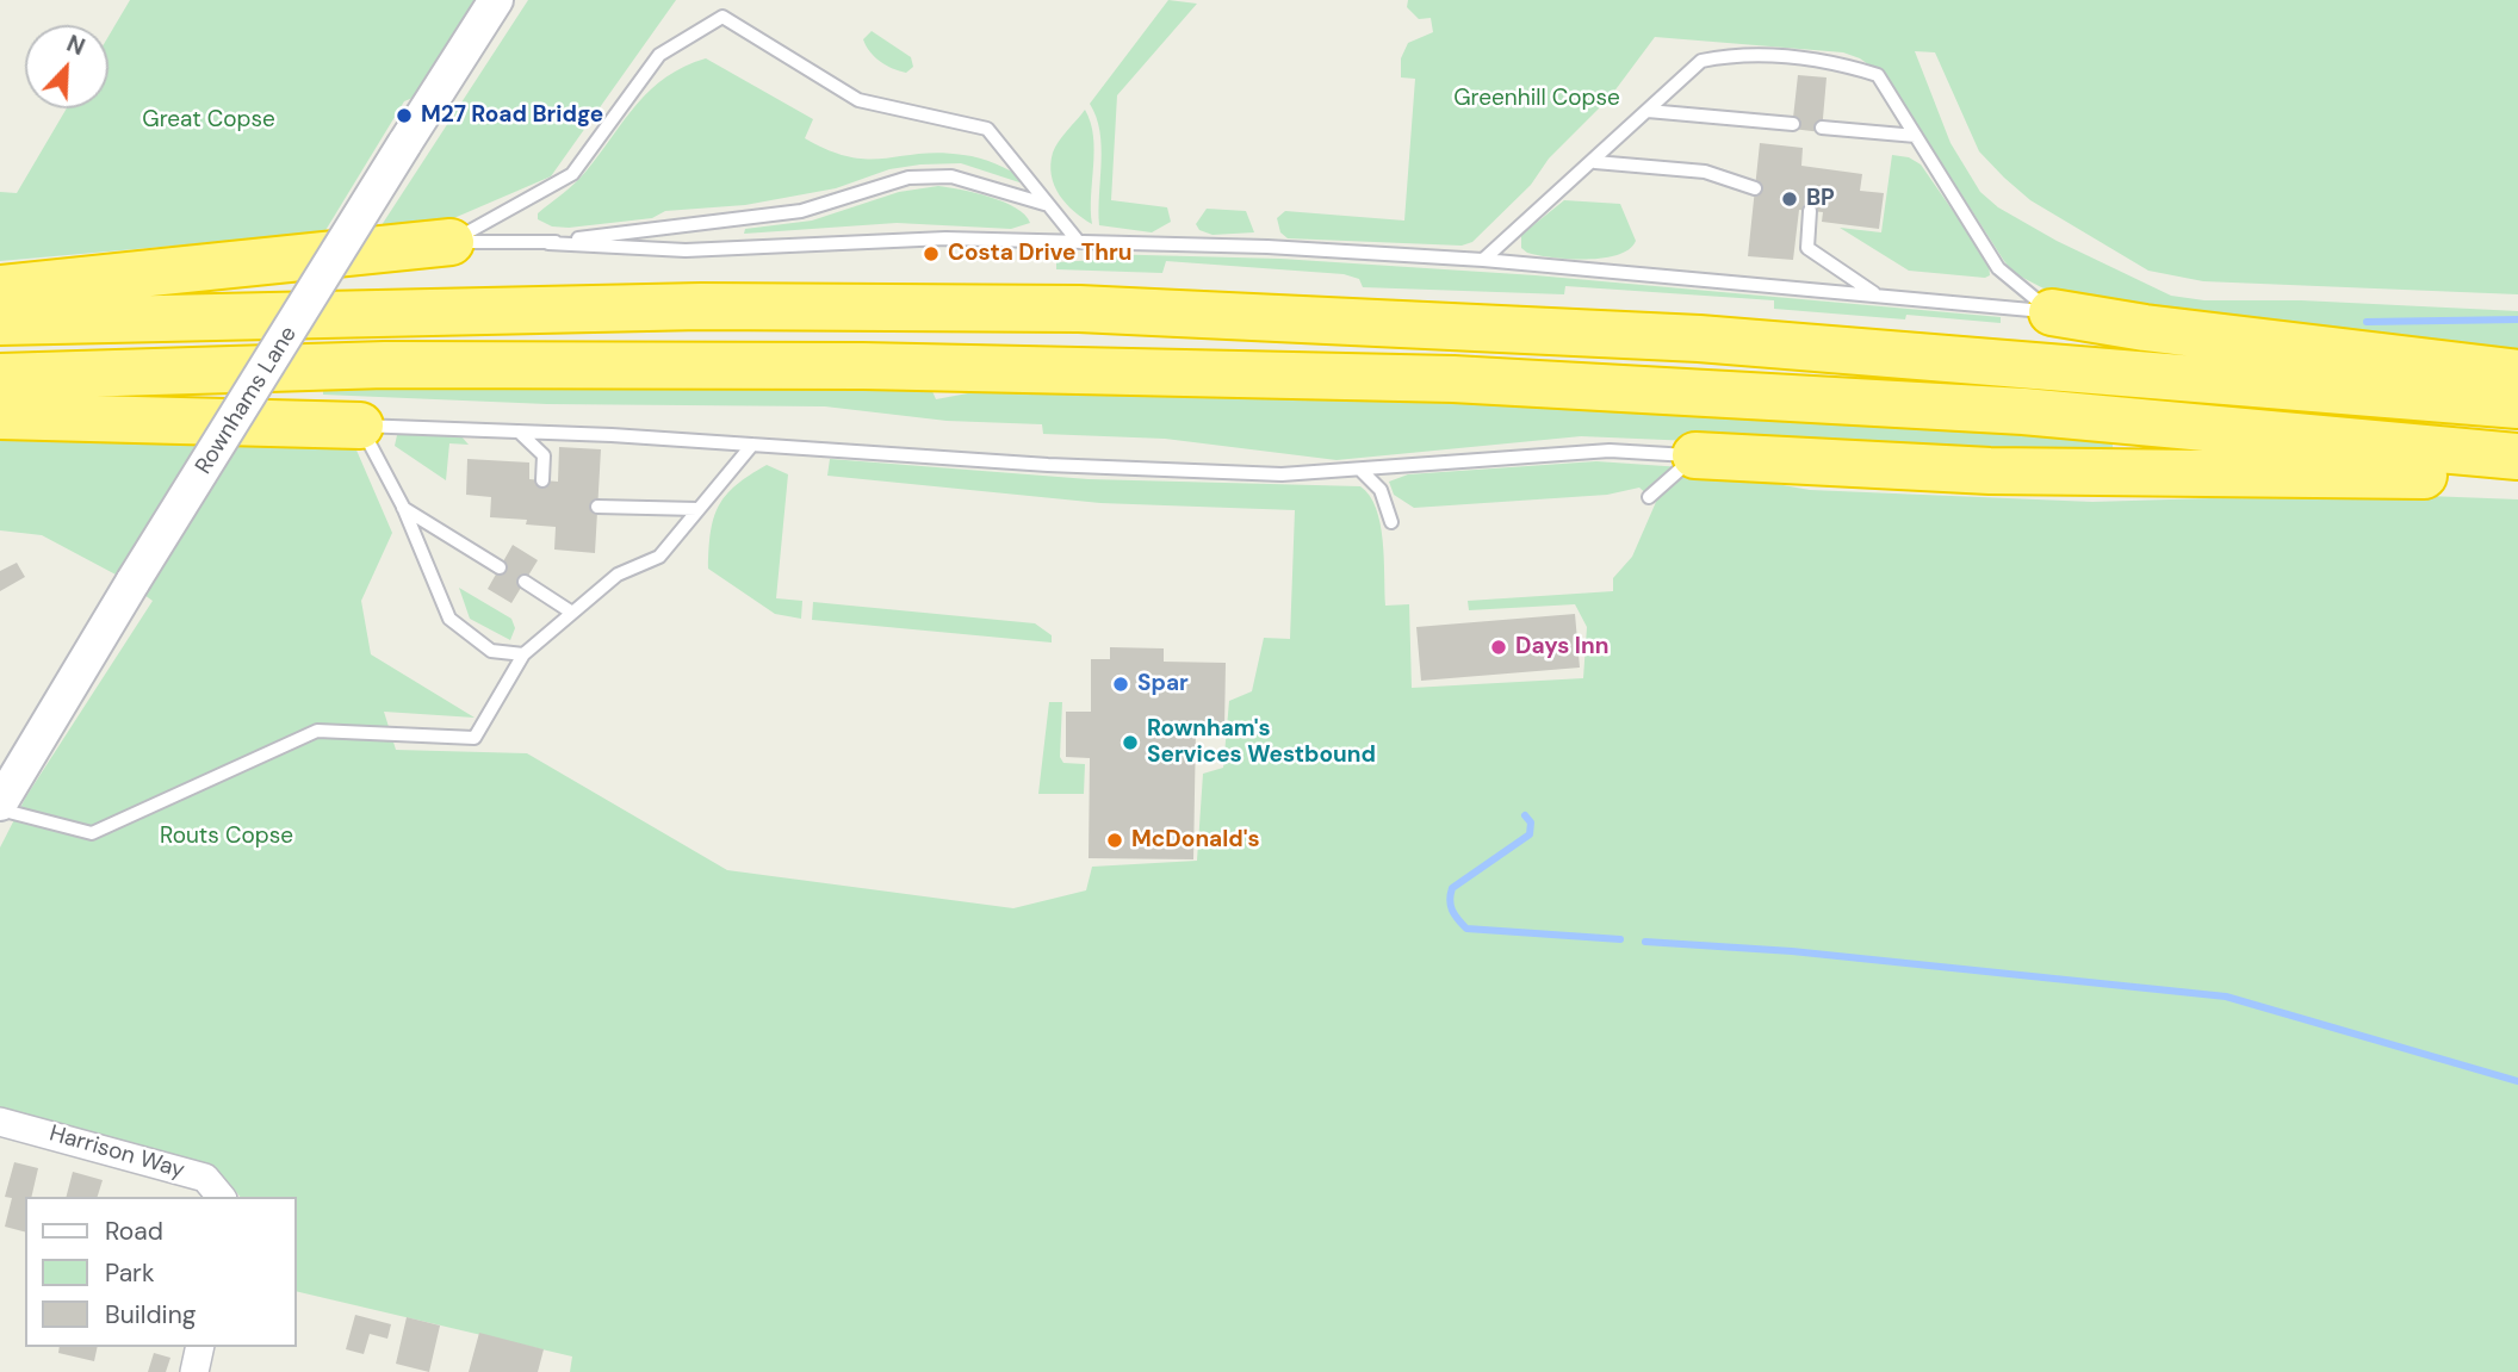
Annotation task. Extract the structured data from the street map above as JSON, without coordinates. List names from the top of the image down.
{
  "streets": {
    "street": ["Rownhams Lane", "Harrison Way"]
  },
  "parks": ["Greenhill Copse", "Great Copse", "Routs Copse"],
  "places": [
    "M27 Road Bridge",
    "BP",
    "Costa Drive Thru",
    "Days Inn",
    "Spar",
    "Rownham's Services Westbound",
    "McDonald's"
  ],
  "legend": ["Road", "Park", "Building"],
  "north": "top right"
}
